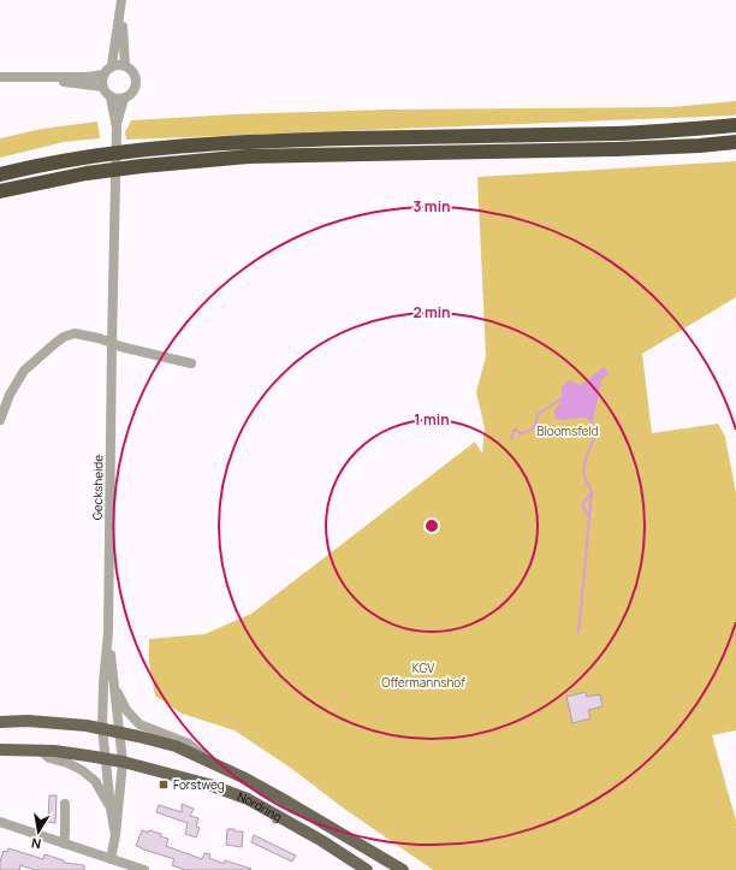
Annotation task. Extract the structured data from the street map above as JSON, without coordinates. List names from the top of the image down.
{
  "streets": {
    "main road": ["Nordring"],
    "street": ["Gecksheide"]
  },
  "crossings": [
    ["Gecksheide", "Nordring"]
  ],
  "parks": ["Bloomsfeld", "KGV Offermannshof"],
  "places": {
    "transit": ["Forstweg"]
  },
  "north": "bottom",
  "rings": ["3 min", "2 min", "1 min"]
}
